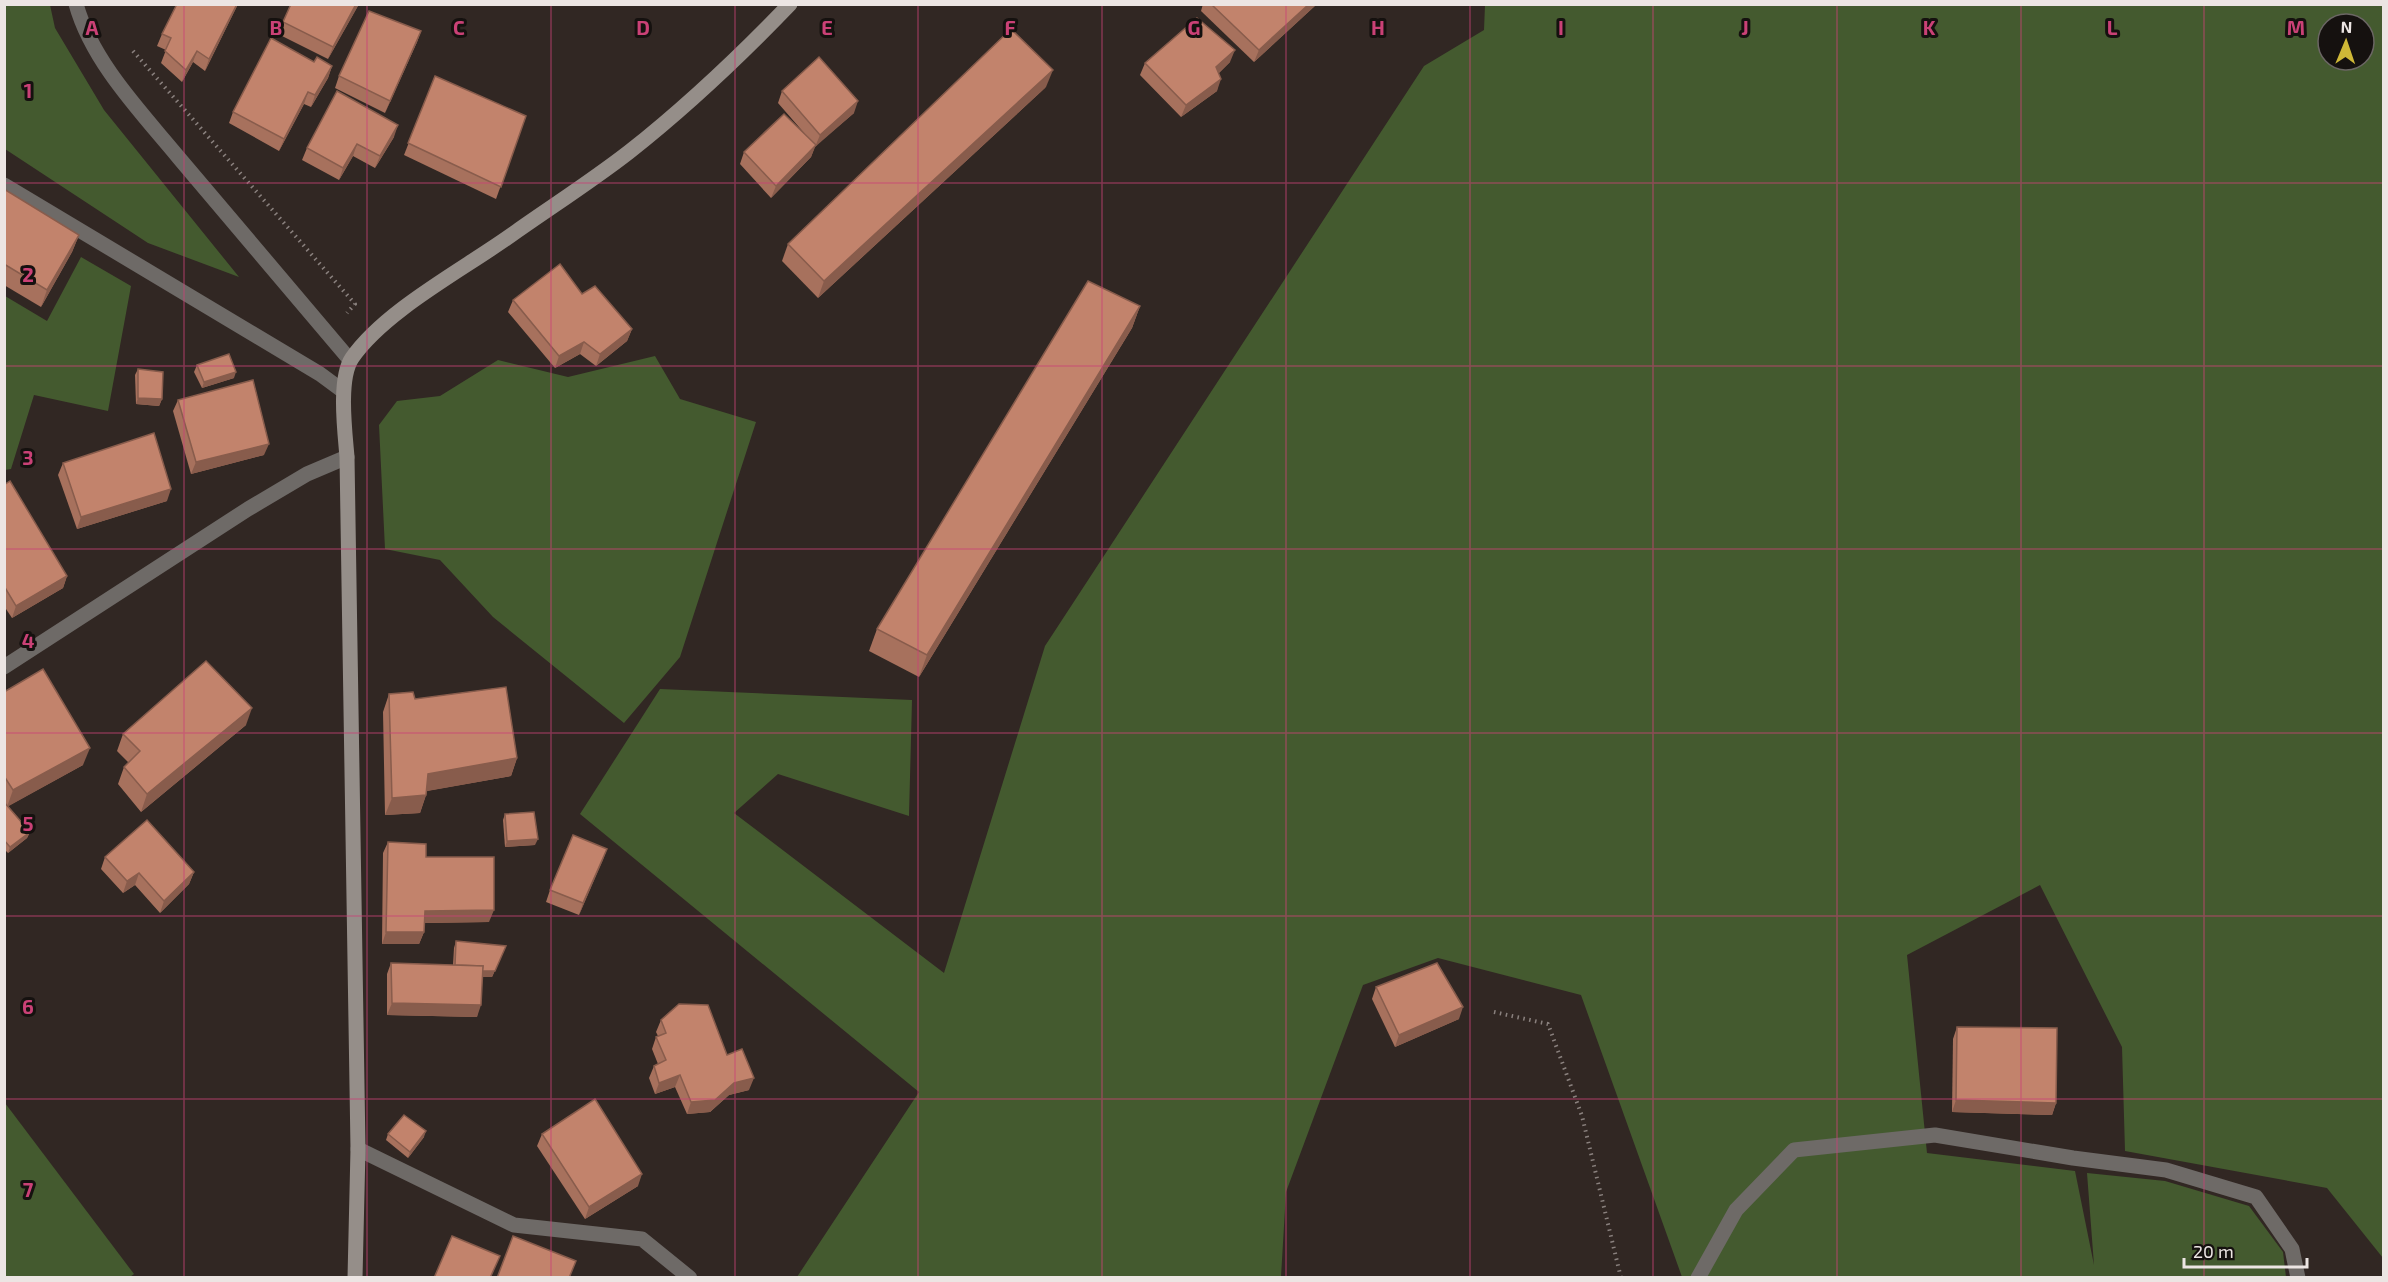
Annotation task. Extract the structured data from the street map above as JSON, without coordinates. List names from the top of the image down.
{
  "scale_bar": "20 m",
  "north": "top",
  "grid": {
    "columns": [
      "A",
      "B",
      "C",
      "D",
      "E",
      "F",
      "G",
      "H",
      "I",
      "J",
      "K",
      "L",
      "M"
    ],
    "rows": [
      "1",
      "2",
      "3",
      "4",
      "5",
      "6",
      "7"
    ]
  }
}
